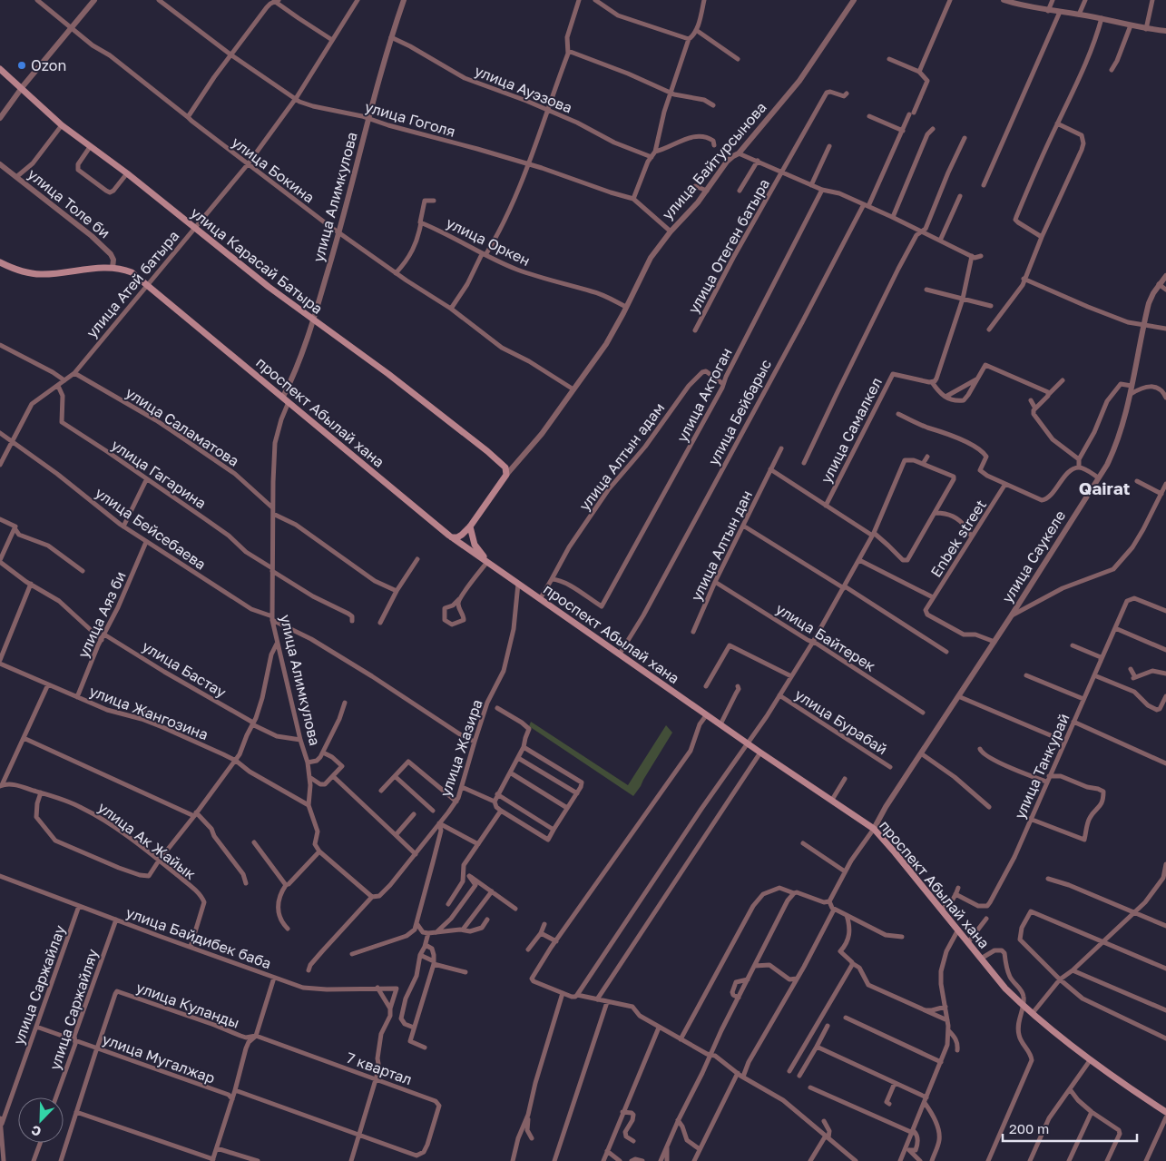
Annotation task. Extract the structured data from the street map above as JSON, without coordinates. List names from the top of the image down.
{
  "streets": {
    "main road": ["улица Карасай Батыра", "проспект Абылай хана"],
    "street": [
      "улица Ауэзова",
      "улица Гоголя",
      "улица Байтурсынова",
      "улица Бокина",
      "улица Алимкулова",
      "улица Толе би",
      "улица Оркен",
      "улица Отеген батыра",
      "улица Атей батыра",
      "улица Актоган",
      "улица Бейбарыс",
      "улица Саламатова",
      "улица Самалкел",
      "улица Алтын адам",
      "улица Гагарина",
      "улица Бейсебаева",
      "Enbek street",
      "улица Алтын дан",
      "улица Саукеле",
      "улица Аяз би",
      "улица Байтерек",
      "улица Бастау",
      "улица Жангозина",
      "улица Бурабай",
      "улица Жазира",
      "улица Танкурай",
      "улица Ак Жайык",
      "улица Байдибек баба",
      "улица Саржайлау",
      "улица Куланды",
      "улица Саржайляу",
      "улица Мугалжар",
      "7 квартал"
    ]
  },
  "crossings": [
    ["улица Ауэзова", "улица Алимкулова"],
    ["улица Гоголя", "улица Байтурсынова"],
    ["улица Гоголя", "улица Алимкулова"],
    ["улица Гоголя", "улица Атей батыра"],
    ["улица Байтурсынова", "улица Бокина"],
    ["улица Байтурсынова", "улица Оркен"],
    ["улица Бокина", "улица Алимкулова"],
    ["улица Бокина", "улица Атей батыра"],
    ["улица Алимкулова", "улица Карасай Батыра"],
    ["улица Алимкулова", "проспект Абылай хана"],
    ["улица Алимкулова", "улица Саламатова"],
    ["улица Алимкулова", "улица Гагарина"],
    ["улица Алимкулова", "улица Бейсебаева"],
    ["улица Алимкулова", "улица Бастау"],
    ["улица Алимкулова", "улица Жангозина"],
    ["улица Толе би", "проспект Абылай хана"],
    ["улица Карасай Батыра", "улица Атей батыра"],
    ["улица Атей батыра", "проспект Абылай хана"],
    ["улица Атей батыра", "улица Саламатова"],
    ["улица Атей батыра", "улица Гагарина"],
    ["улица Атей батыра", "улица Бейсебаева"],
    ["улица Актоган", "улица Алтын адам"],
    ["проспект Абылай хана", "улица Бейбарыс"],
    ["проспект Абылай хана", "улица Саукеле"],
    ["проспект Абылай хана", "улица Бурабай"],
    ["проспект Абылай хана", "улица Жазира"],
    ["улица Бейсебаева", "улица Аяз би"],
    ["улица Бейсебаева", "улица Жазира"],
    ["Enbek street", "улица Бурабай"],
    ["улица Алтын дан", "улица Байтерек"],
    ["улица Аяз би", "улица Бастау"],
    ["улица Аяз би", "улица Жангозина"],
    ["улица Байтерек", "улица Бурабай"],
    ["улица Ак Жайык", "улица Байдибек баба"],
    ["улица Байдибек баба", "улица Саржайлау"],
    ["улица Байдибек баба", "улица Саржайляу"],
    ["улица Саржайлау", "улица Мугалжар"],
    ["улица Куланды", "улица Мугалжар"],
    ["улица Куланды", "7 квартал"],
    ["улица Саржайляу", "улица Мугалжар"]
  ],
  "districts": ["Qairat"],
  "places": ["Ozon"],
  "scale_bar": "200 m",
  "north": "bottom left"
}
